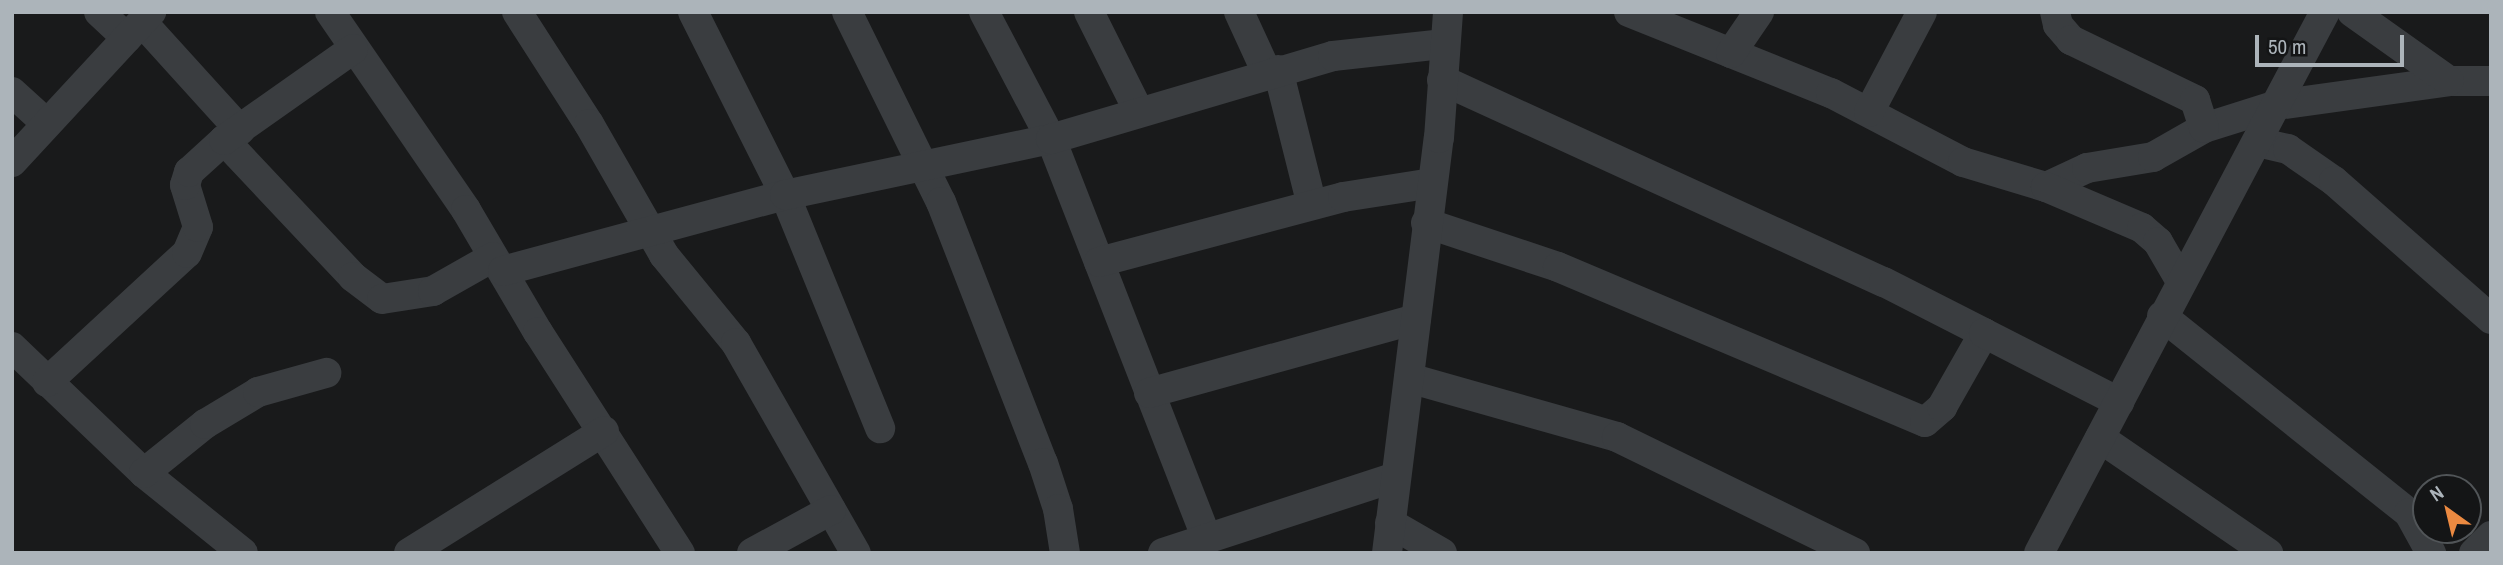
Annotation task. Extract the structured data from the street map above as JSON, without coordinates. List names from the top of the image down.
{
  "scale_bar": "50 m",
  "north": "top left"
}
